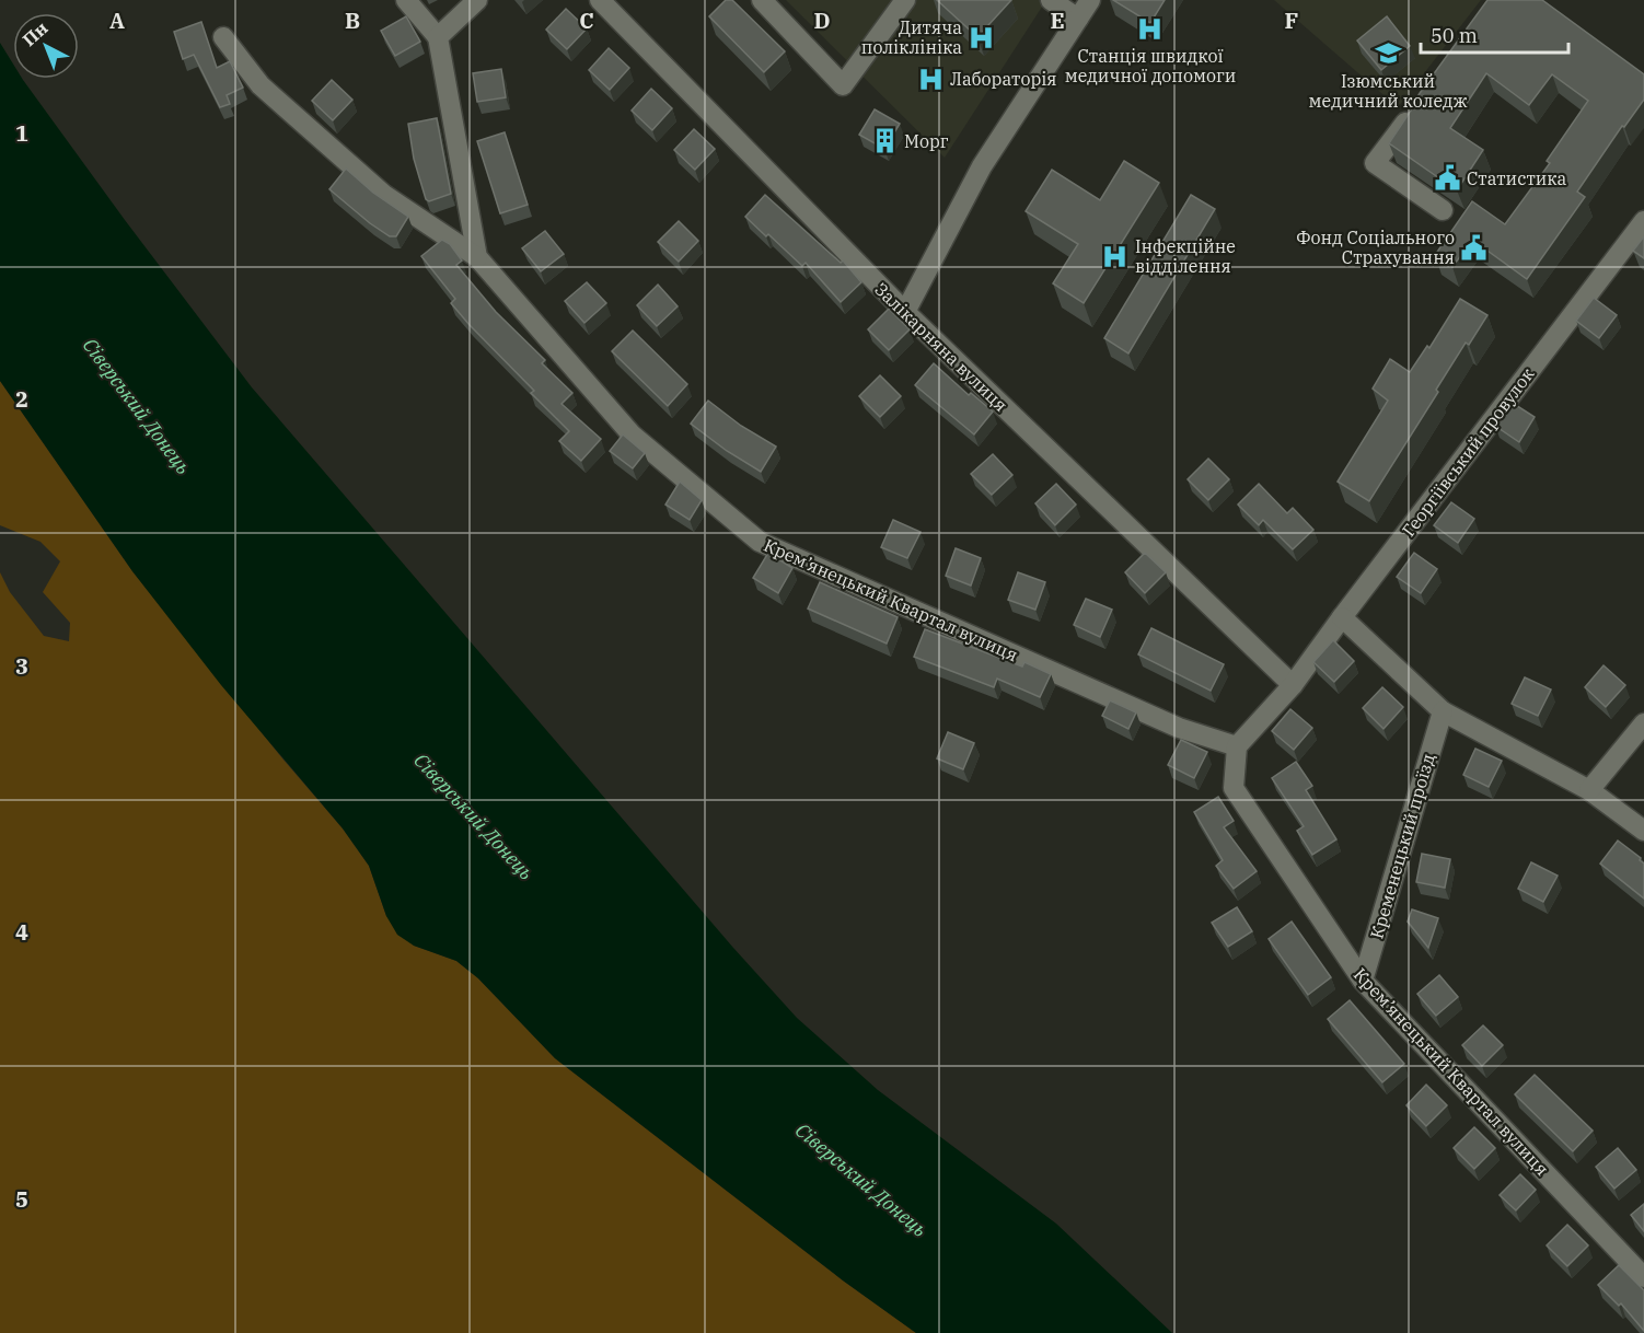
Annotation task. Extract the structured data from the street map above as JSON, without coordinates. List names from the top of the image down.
{
  "streets": {
    "street": [
      "Залікарняна вулиця",
      "Георгіївський провулок",
      "Крем’янецький Квартал вулиця",
      "Кременецький проїзд"
    ]
  },
  "crossings": [
    ["Залікарняна вулиця", "Георгіївський провулок"],
    ["Крем’янецький Квартал вулиця", "Кременецький проїзд"]
  ],
  "water": ["Сіверський Донець"],
  "places": {
    "hospital": [
      "Станція швидкої медичної допомоги",
      "Дитяча поліклініка",
      "Лабораторія",
      "Інфекційне відділення"
    ],
    "school or university": ["Ізюмський медичний коледж"],
    "building": ["Морг"],
    "public building": ["Статистика", "Фонд Соцiального Страхування"]
  },
  "scale_bar": "50 m",
  "north": "top left",
  "grid": {
    "columns": [
      "A",
      "B",
      "C",
      "D",
      "E",
      "F"
    ],
    "rows": [
      "1",
      "2",
      "3",
      "4",
      "5"
    ]
  }
}
